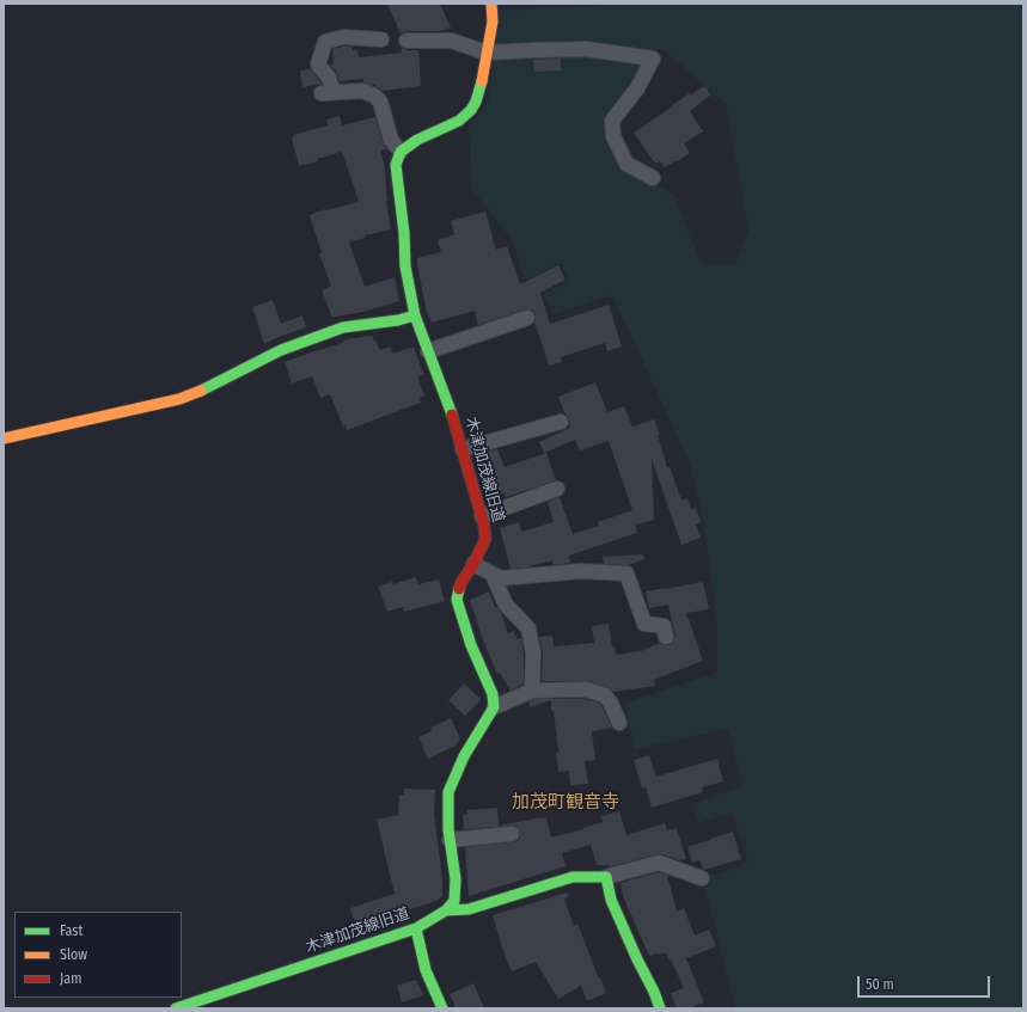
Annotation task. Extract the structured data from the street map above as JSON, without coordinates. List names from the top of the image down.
{
  "streets": {
    "street": ["木津加茂線旧道"]
  },
  "districts": ["加茂町観音寺"],
  "legend": ["Fast", "Slow", "Jam"],
  "scale_bar": "50 m"
}
